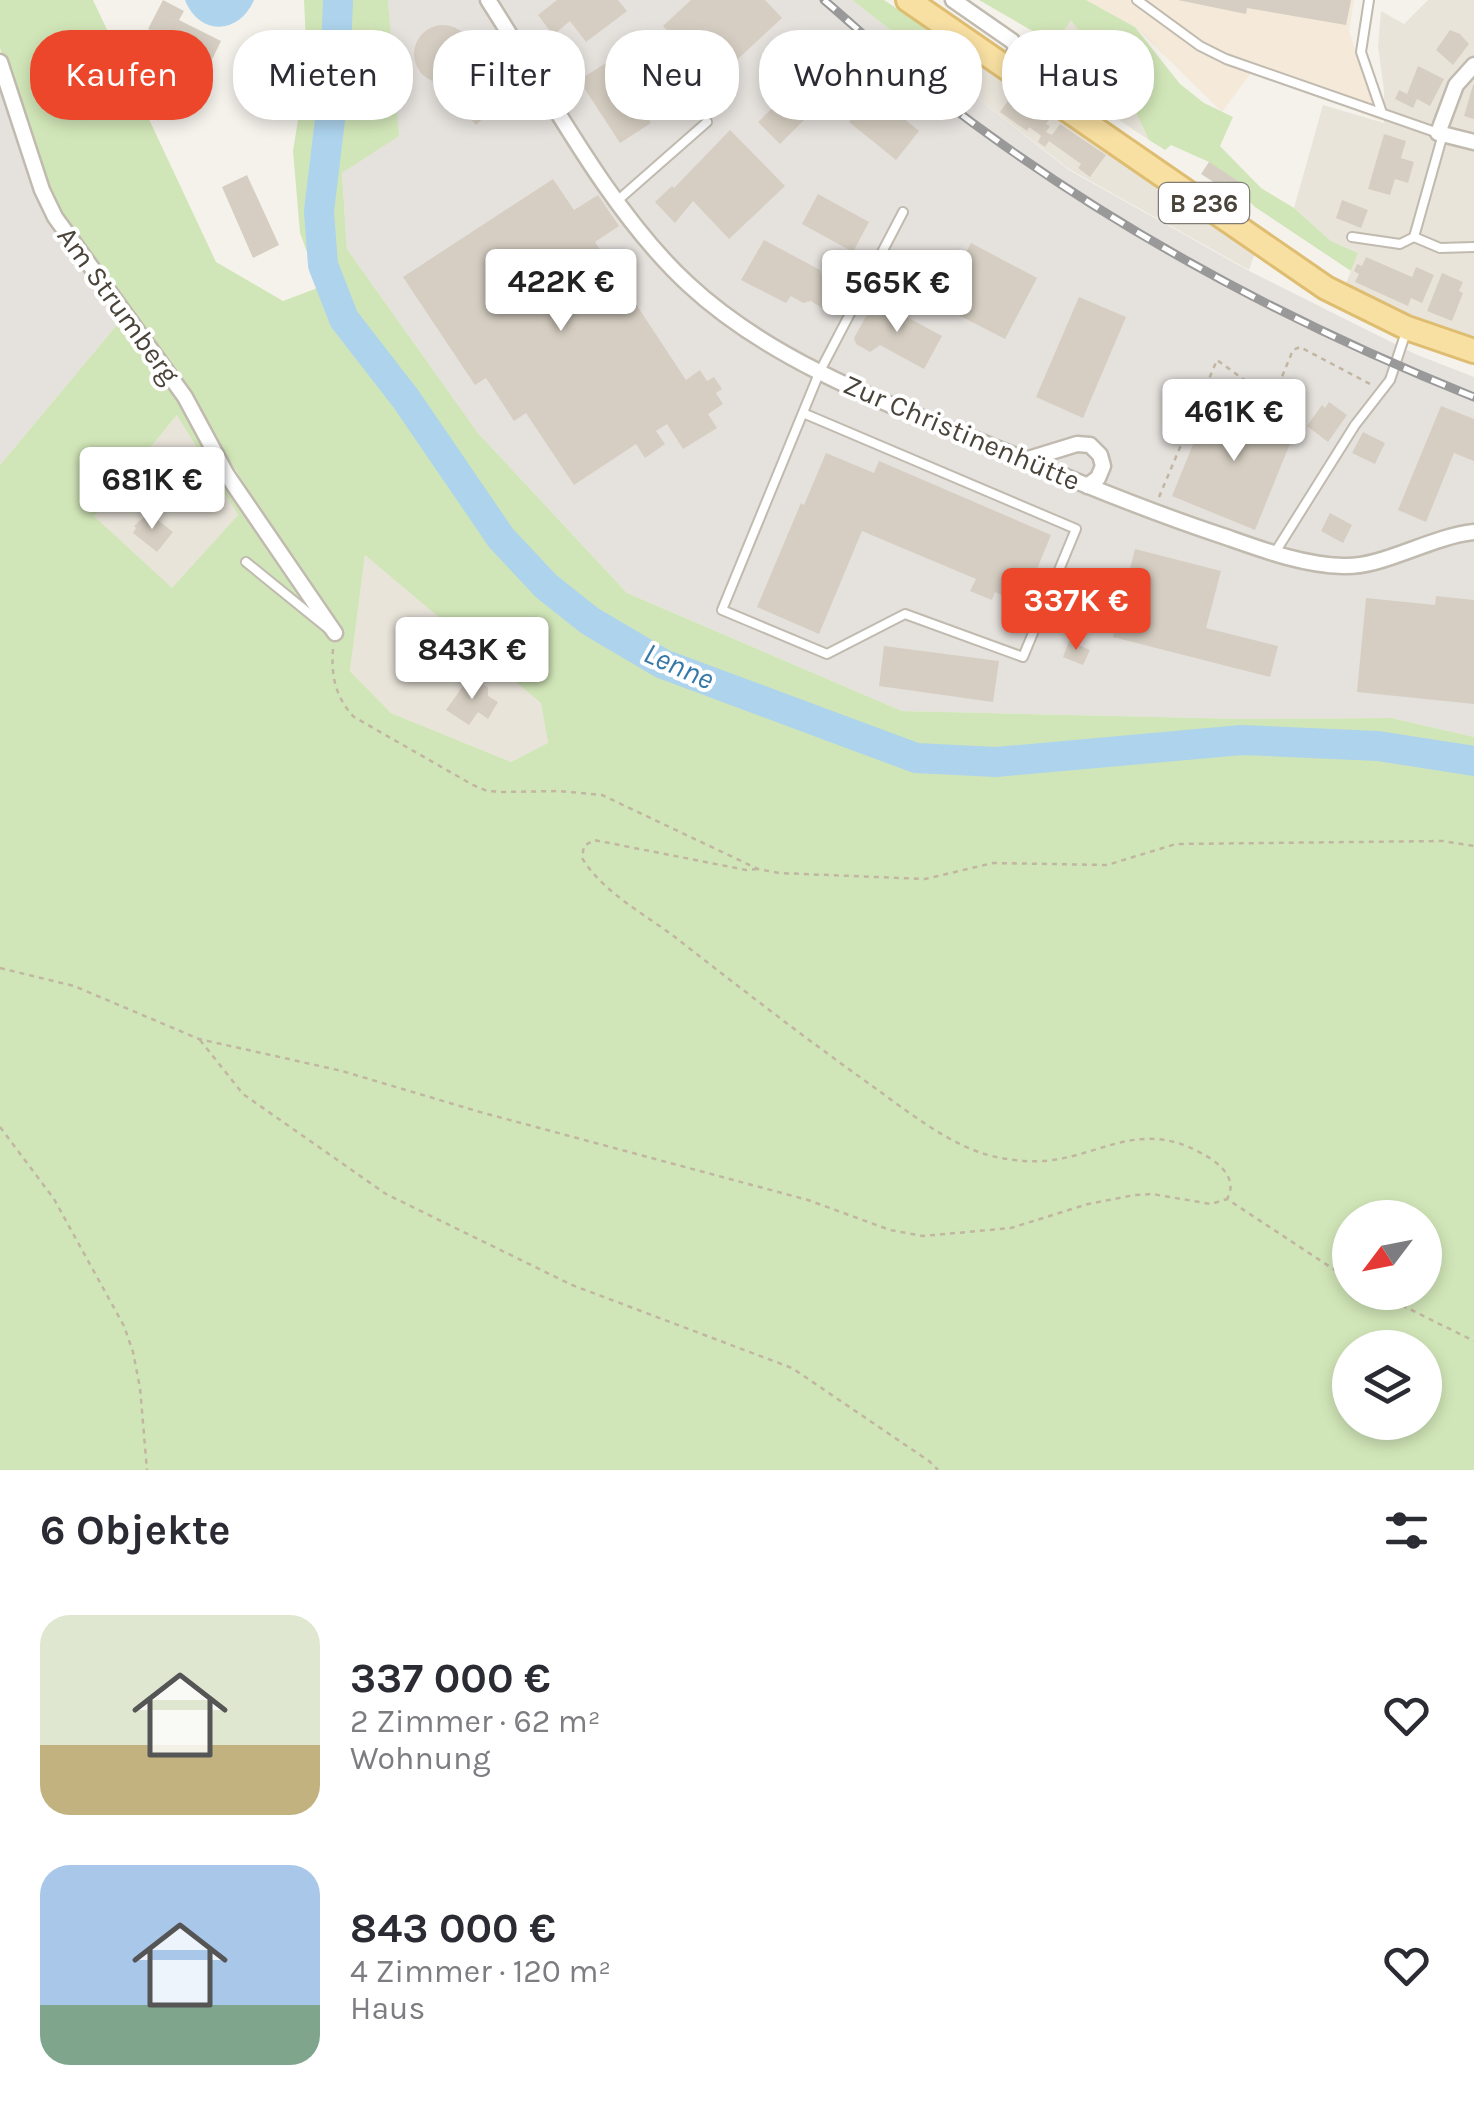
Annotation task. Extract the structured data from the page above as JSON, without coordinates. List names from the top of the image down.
{
  "streets": {
    "main road": ["B 236"],
    "street": ["Am Strumberg", "Zur Christinenhütte"]
  },
  "water": ["Lenne"],
  "north": "bottom left",
  "page": {
    "chip": [
      "Kaufen",
      "Mieten",
      "Filter",
      "Neu",
      "Wohnung",
      "Haus"
    ],
    "price": [
      "422K €",
      "565K €",
      "461K €",
      "681K €",
      "337K €",
      "843K €"
    ],
    "heading": "6 Objekte",
    "list": [
      {
        "name": "337 000 €",
        "note": "2 Zimmer · 62 m² · Wohnung"
      },
      {
        "name": "843 000 €",
        "note": "4 Zimmer · 120 m² · Haus"
      }
    ]
  }
}
